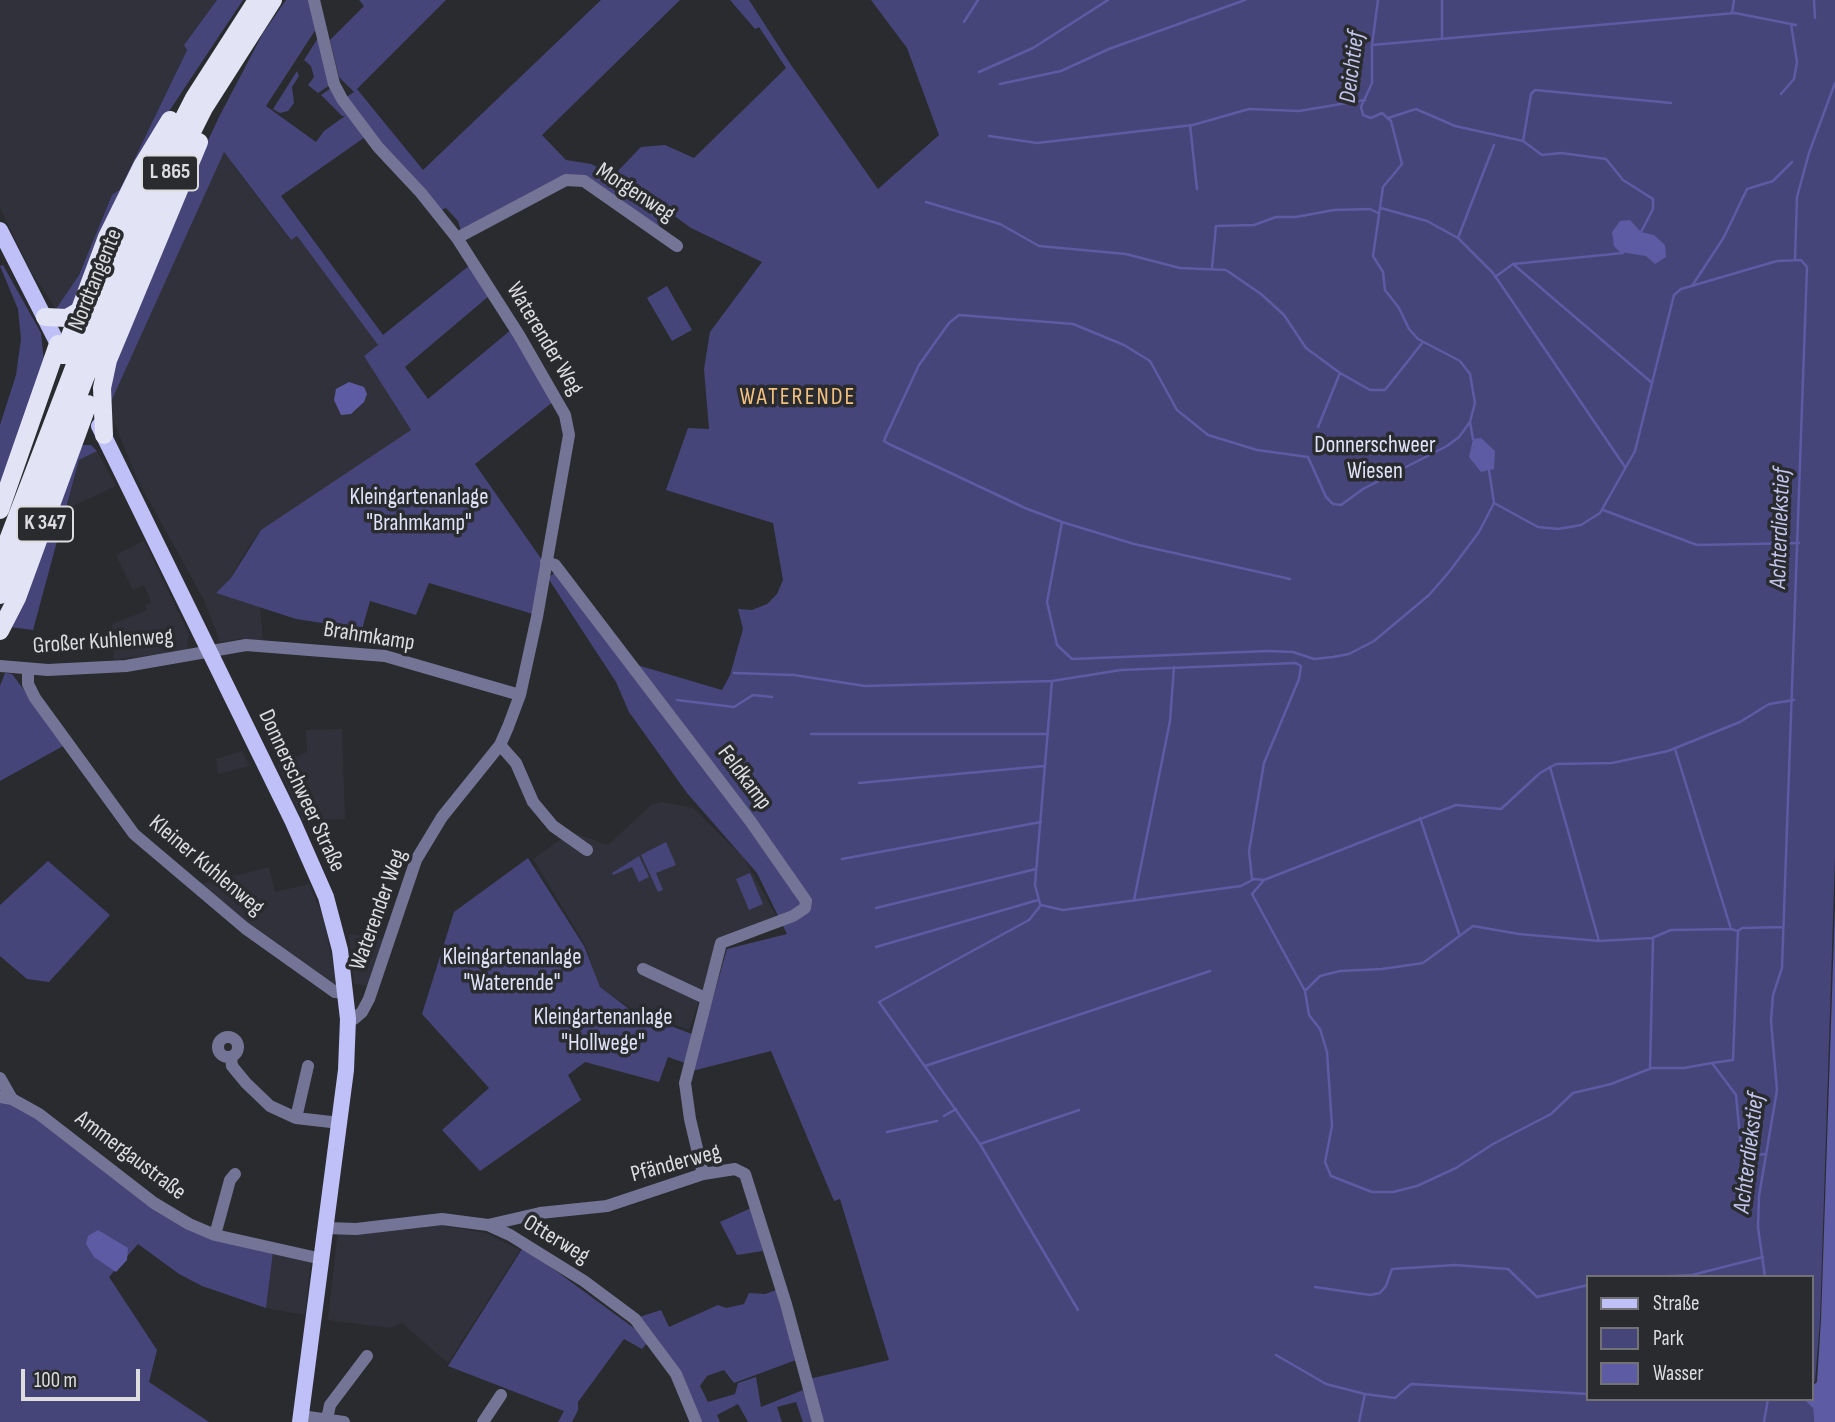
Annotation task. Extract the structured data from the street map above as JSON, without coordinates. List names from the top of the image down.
{
  "streets": {
    "highway": ["L 865", "Nordtangente", "K 347"],
    "main road": ["Donnerschweer Straße"],
    "street": [
      "Morgenweg",
      "Waterender Weg",
      "Brahmkamp",
      "Großer Kuhlenweg",
      "Feldkamp",
      "Kleiner Kuhlenweg",
      "Ammergaustraße",
      "Pfänderweg",
      "Otterweg"
    ]
  },
  "crossings": [
    ["Morgenweg", "Waterender Weg"],
    ["Nordtangente", "K 347"],
    ["Waterender Weg", "Brahmkamp"],
    ["Waterender Weg", "Feldkamp"],
    ["Waterender Weg", "Donnerschweer Straße"],
    ["K 347", "Donnerschweer Straße"],
    ["Brahmkamp", "Großer Kuhlenweg"],
    ["Brahmkamp", "Donnerschweer Straße"],
    ["Großer Kuhlenweg", "Donnerschweer Straße"],
    ["Großer Kuhlenweg", "Kleiner Kuhlenweg"],
    ["Feldkamp", "Pfänderweg"],
    ["Donnerschweer Straße", "Kleiner Kuhlenweg"],
    ["Donnerschweer Straße", "Ammergaustraße"],
    ["Donnerschweer Straße", "Otterweg"],
    ["Pfänderweg", "Otterweg"]
  ],
  "districts": ["WATERENDE"],
  "water": ["Deichtief", "Achterdiekstief"],
  "parks": [
    "Donnerschweer Wiesen",
    "Kleingartenanlage \"Brahmkamp\"",
    "Kleingartenanlage \"Waterende\"",
    "Kleingartenanlage \"Hollwege\""
  ],
  "legend": ["Straße", "Park", "Wasser"],
  "scale_bar": "100 m"
}
